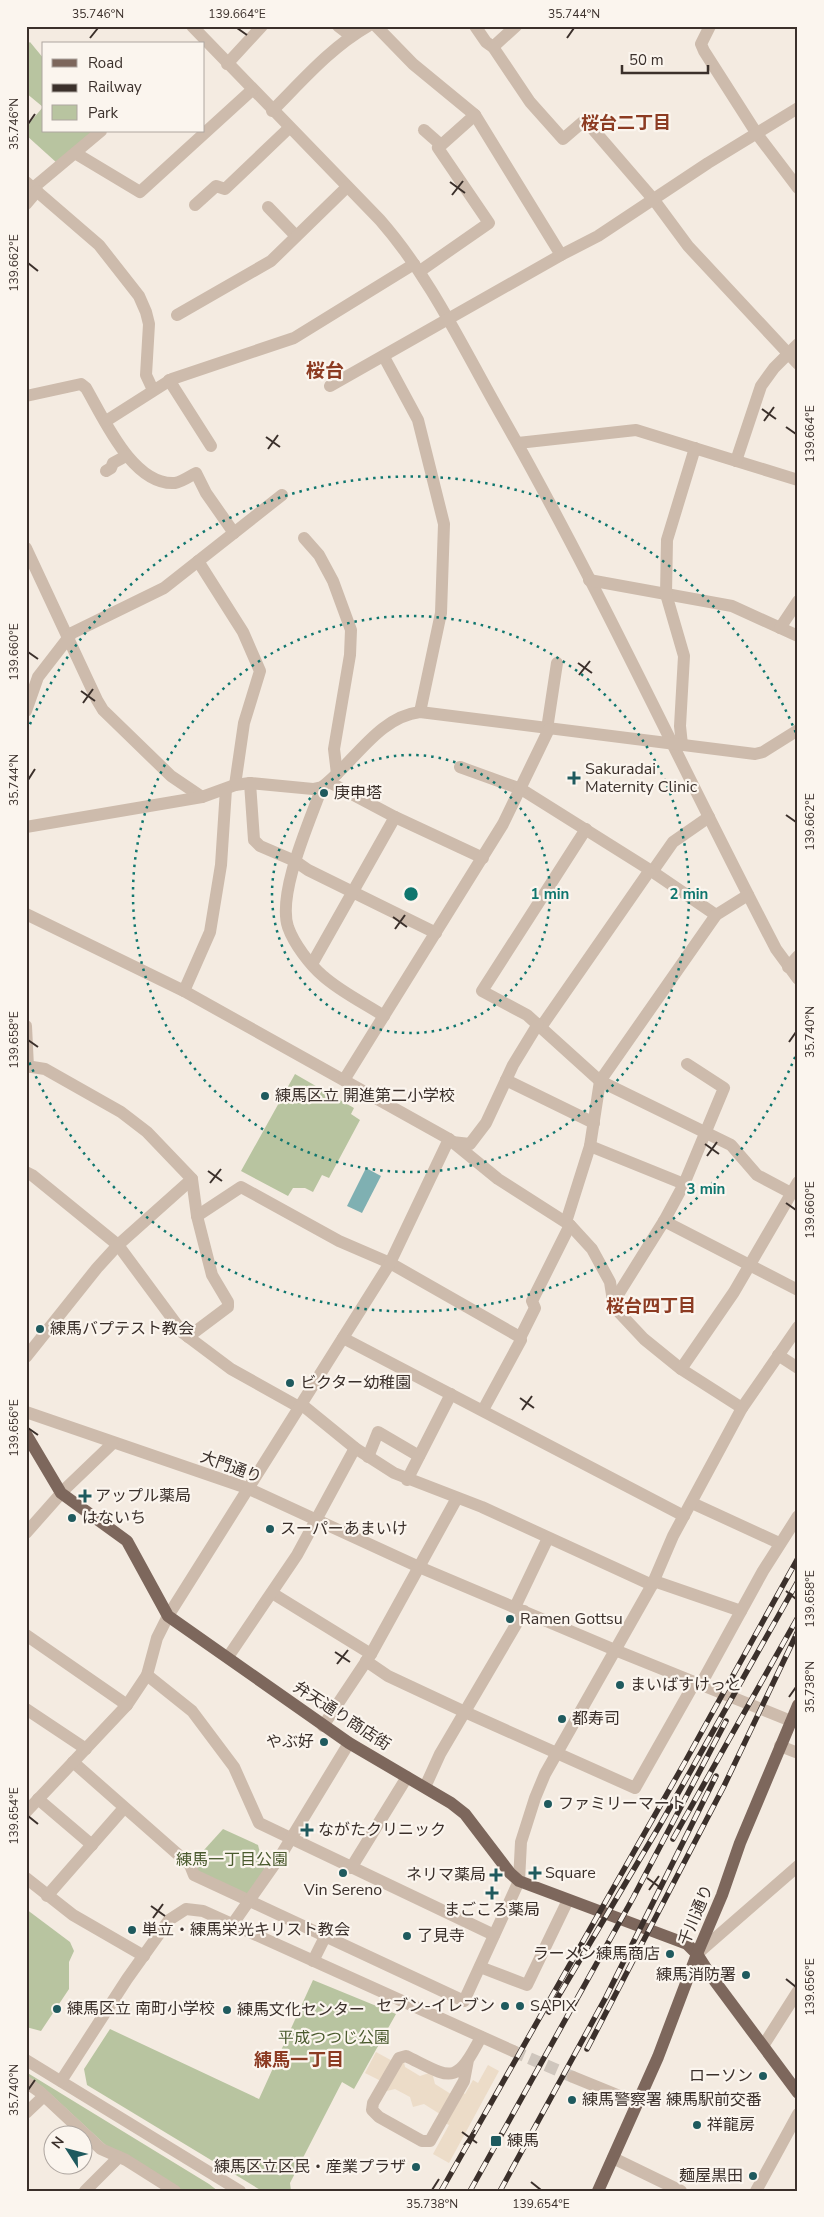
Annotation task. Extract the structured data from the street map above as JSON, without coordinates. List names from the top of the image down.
{
  "streets": {
    "main road": ["弁天通り商店街", "千川通り"],
    "street": ["大門通り"]
  },
  "crossings": [
    ["大門通り", "千川通り"],
    ["弁天通り商店街", "千川通り"]
  ],
  "districts": [
    "桜台二丁目",
    "桜台",
    "桜台四丁目",
    "練馬一丁目"
  ],
  "parks": ["練馬一丁目公園", "平成つつじ公園"],
  "places": {
    "health": [
      "Sakuradai Maternity Clinic",
      "アップル薬局",
      "ながたクリニック",
      "Square",
      "ネリマ薬局",
      "まごころ薬局"
    ],
    "other": [
      "庚申塔",
      "練馬区立 開進第二小学校",
      "練馬バプテスト教会",
      "ビクター幼稚園",
      "はないち",
      "スーパーあまいけ",
      "Ramen Gottsu",
      "まいばすけっと",
      "都寿司",
      "やぶ好",
      "ファミリーマート",
      "Vin Sereno",
      "単立・練馬栄光キリスト教会",
      "了見寺",
      "ラーメン練馬商店",
      "練馬消防署",
      "セブン-イレブン",
      "SAPIX",
      "練馬区立 南町小学校",
      "練馬文化センター",
      "ローソン",
      "練馬警察署 練馬駅前交番",
      "祥龍房",
      "練馬区立区民・産業プラザ",
      "麺屋黒田"
    ],
    "transit": ["練馬"]
  },
  "legend": ["Road", "Railway", "Park"],
  "scale_bar": "50 m",
  "north": "top left",
  "coordinates": [
    "35.746°N",
    "139.664°E",
    "35.744°N",
    "139.662°E",
    "139.660°E",
    "35.740°N",
    "139.658°E",
    "139.656°E",
    "35.738°N",
    "139.654°E"
  ],
  "rings": ["1 min", "2 min", "3 min"]
}
